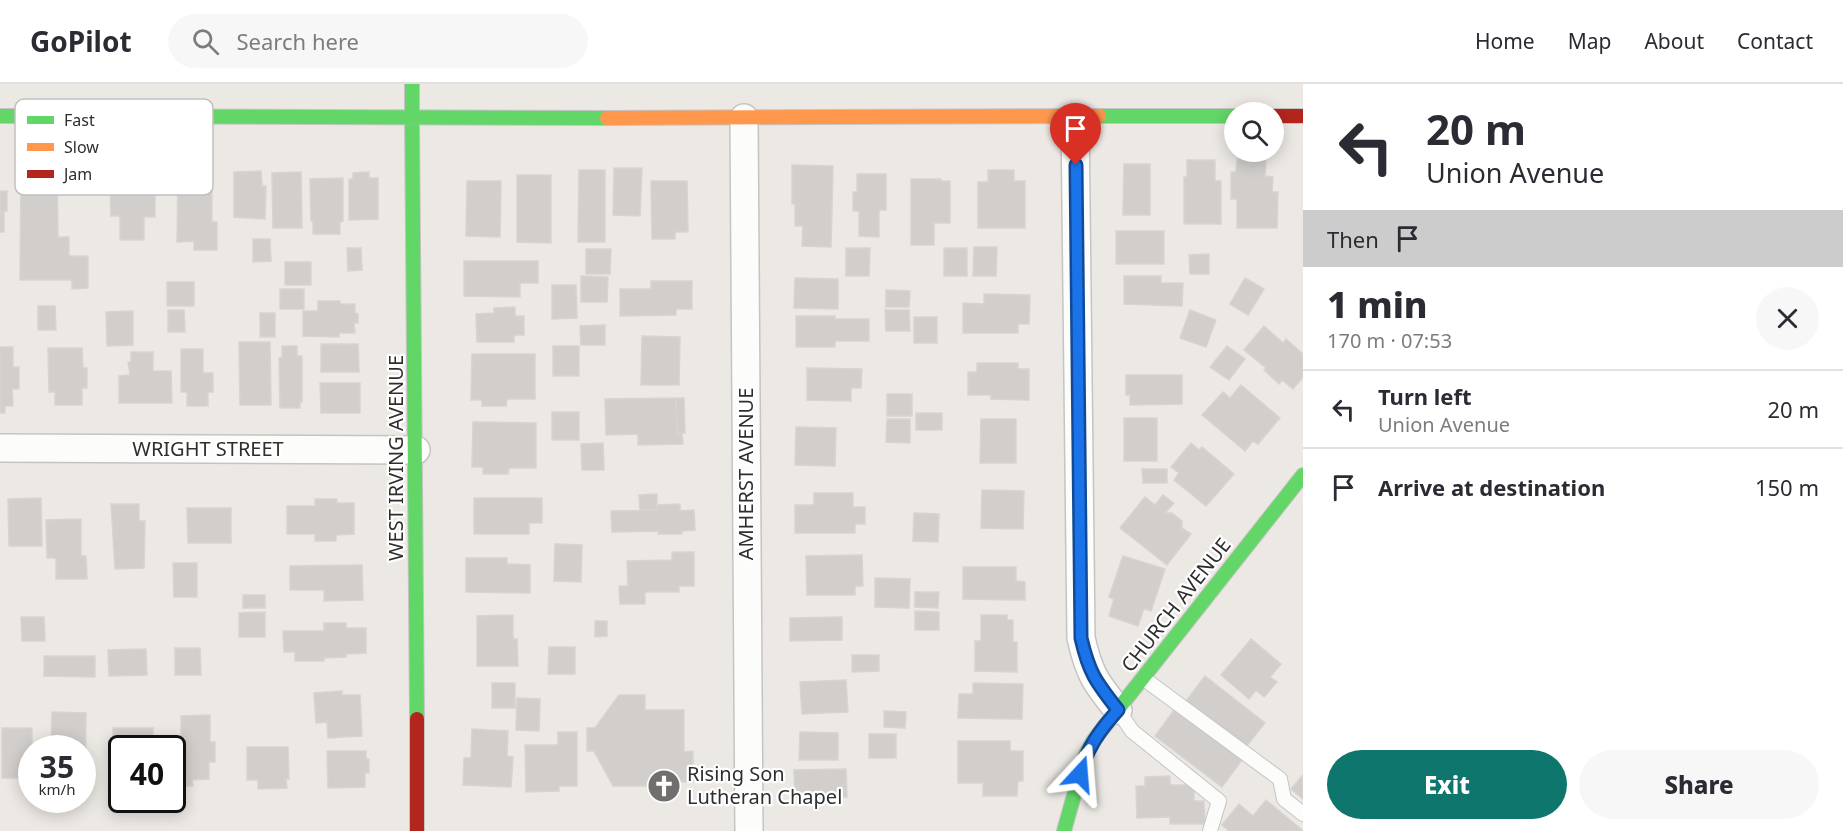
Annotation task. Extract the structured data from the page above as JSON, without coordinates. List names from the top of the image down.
{
  "streets": {
    "main road": ["WEST IRVING AVENUE", "CHURCH AVENUE"],
    "street": ["WRIGHT STREET", "AMHERST AVENUE"]
  },
  "crossings": [
    ["WRIGHT STREET", "WEST IRVING AVENUE"]
  ],
  "places": {
    "church": ["Rising Son Lutheran Chapel"]
  },
  "legend": ["Fast", "Slow", "Jam"],
  "page": {
    "header": "GoPilot",
    "search": "Search here",
    "nav": [
      "Home",
      "Map",
      "About",
      "Contact"
    ],
    "turn": ["20 m", "Union Avenue"],
    "then": "Then",
    "heading": ["1 min", "170 m · 07:53"],
    "list": [
      {
        "name": "Turn left",
        "note": "Union Avenue",
        "value": "20 m"
      },
      {
        "name": "Arrive at destination",
        "value": "150 m"
      }
    ],
    "speed": "35 km/h",
    "limit": "40",
    "buttons": ["Exit", "Share"]
  }
}
